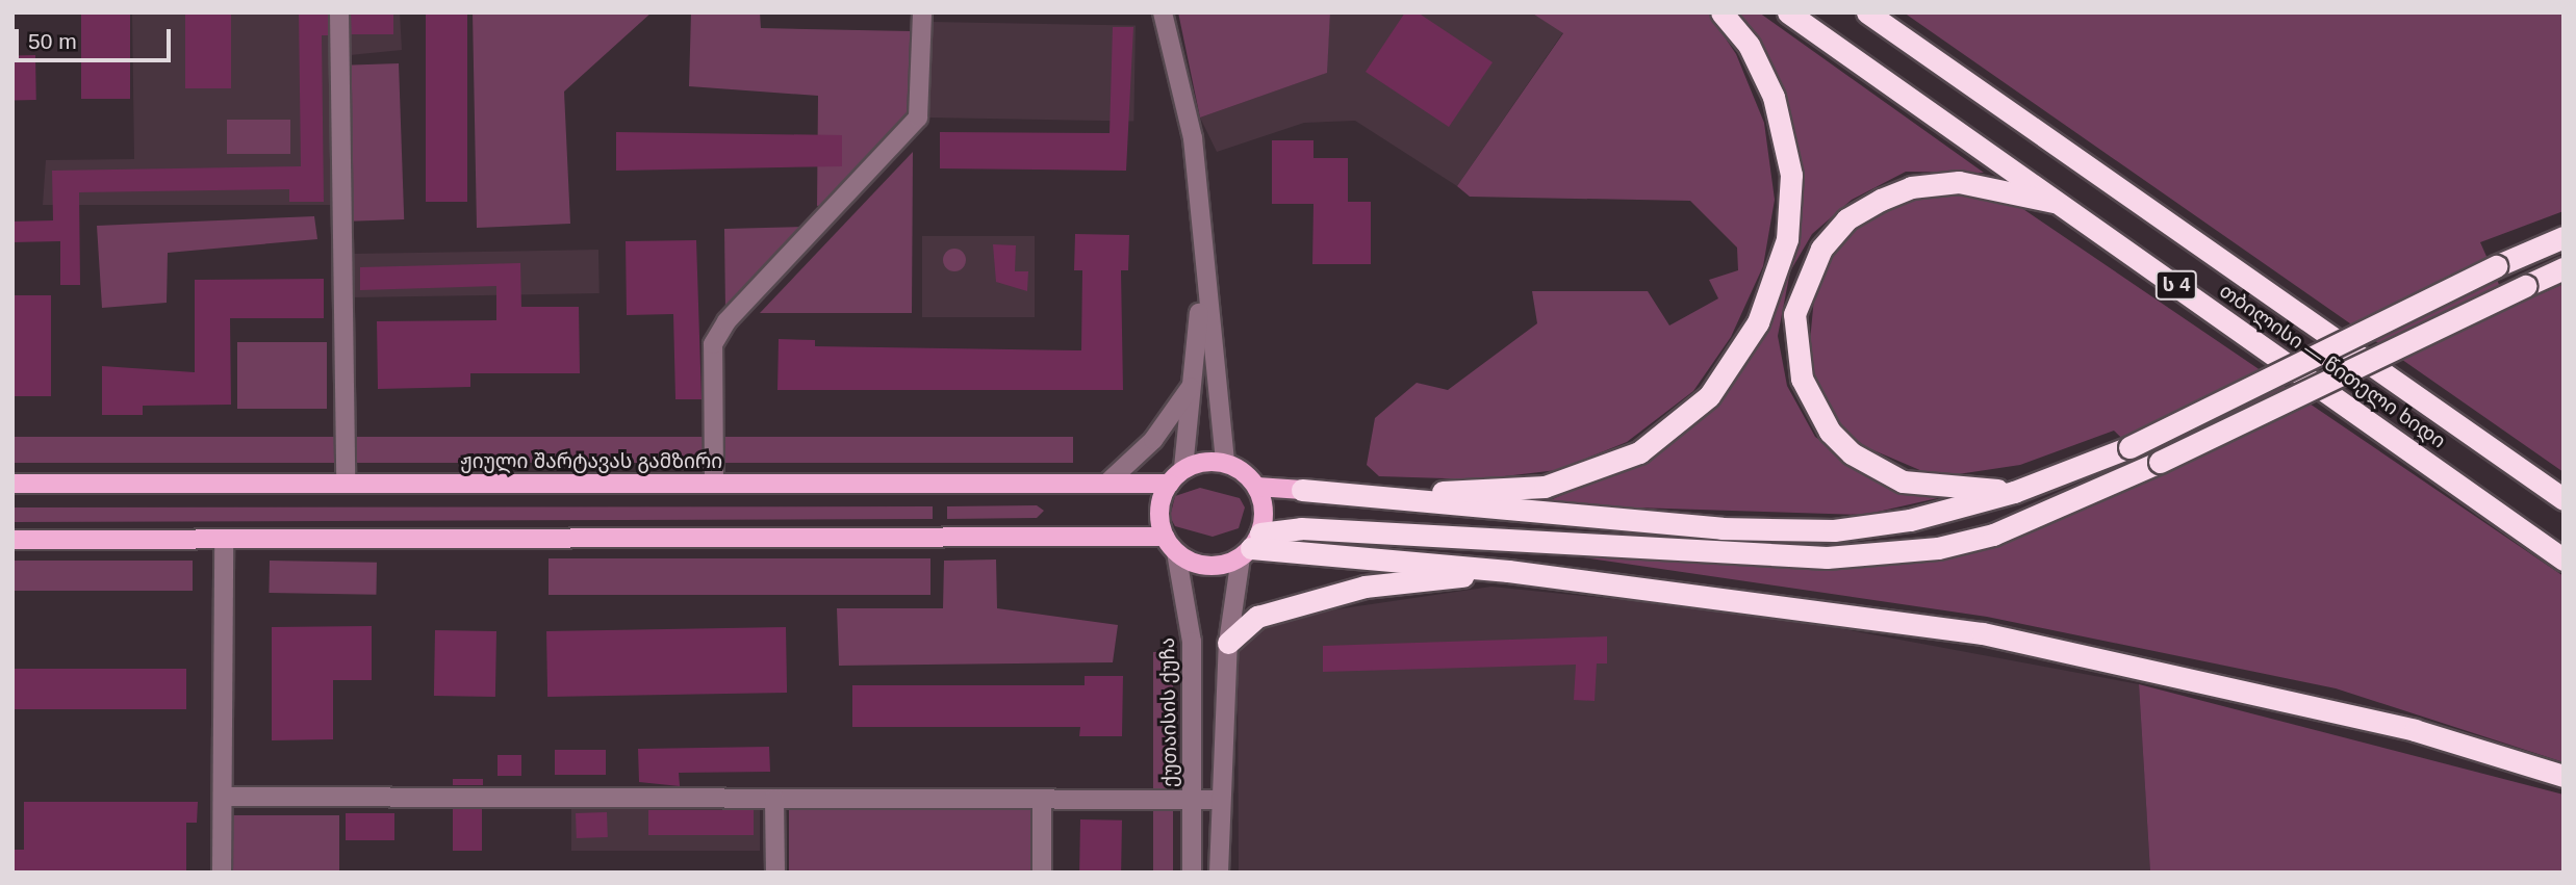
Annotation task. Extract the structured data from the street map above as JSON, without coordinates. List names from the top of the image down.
{
  "streets": {
    "highway": ["ს 4", "თბილისი — წითელი ხიდი"],
    "main road": ["ჟიული შარტავას გამზირი"],
    "street": ["ქუთაისის ქუჩა"]
  },
  "crossings": [
    ["ჟიული შარტავას გამზირი", "ქუთაისის ქუჩა"]
  ],
  "scale_bar": "50 m"
}
